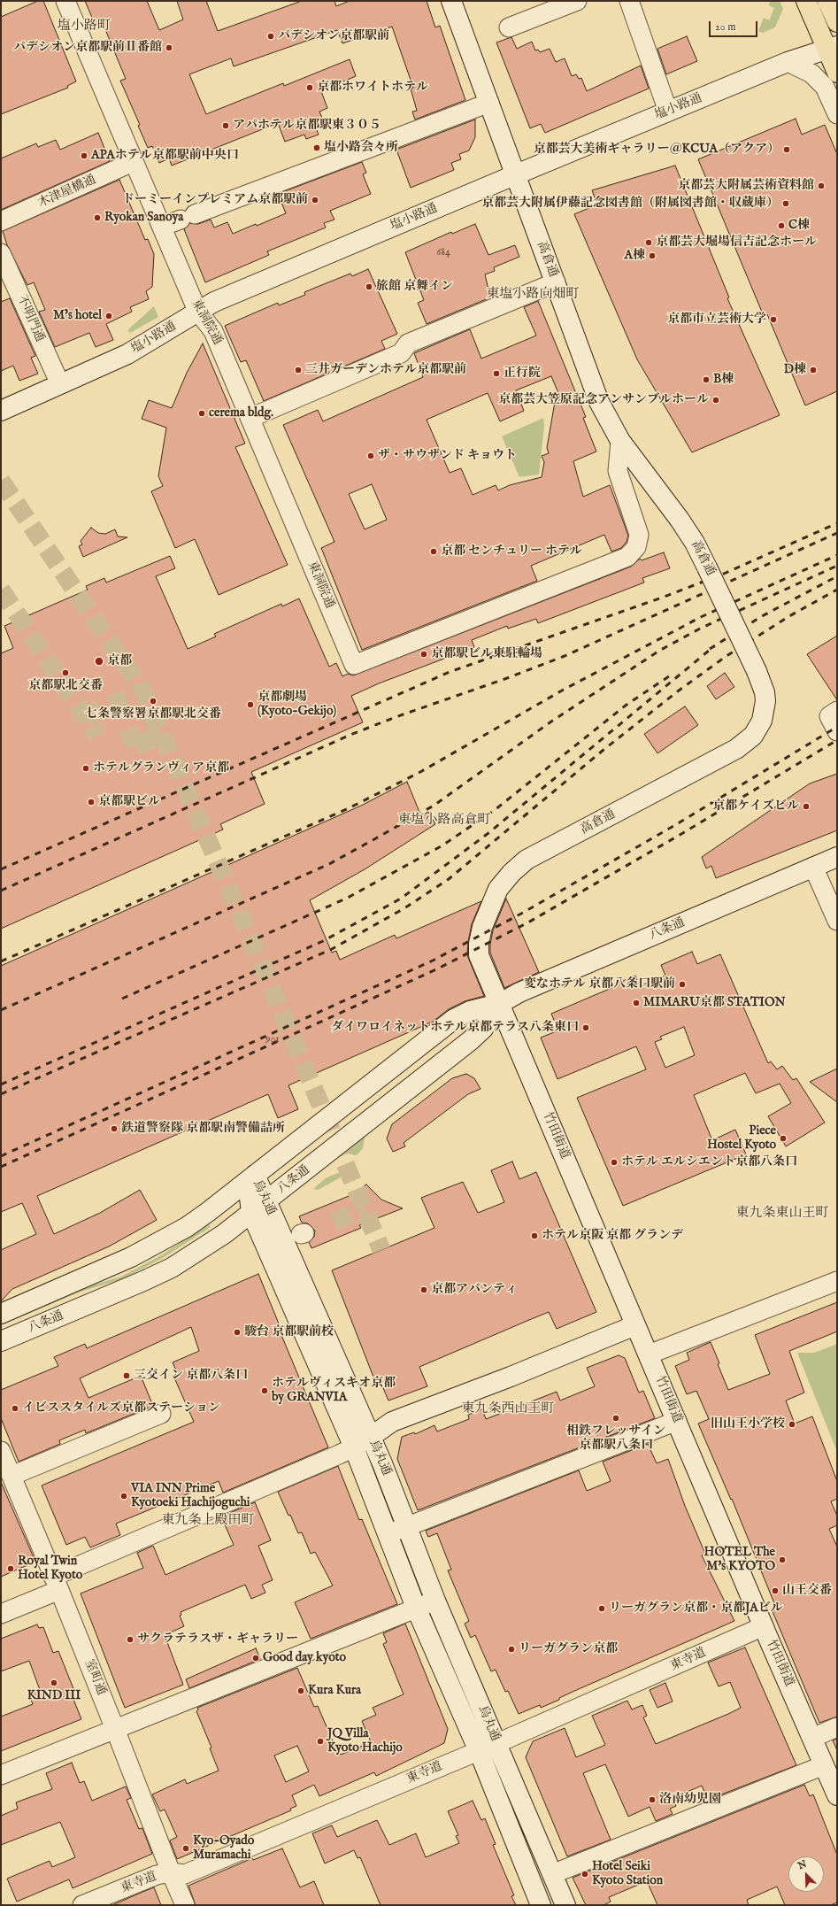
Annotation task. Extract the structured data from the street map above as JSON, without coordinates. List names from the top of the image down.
{
  "streets": {
    "street": [
      "塩小路通",
      "木津屋橋通",
      "高倉通",
      "不明門通",
      "東洞院通",
      "八条通",
      "竹田街道",
      "烏丸通",
      "東寺道",
      "室町通"
    ]
  },
  "crossings": [
    ["塩小路通", "高倉通"],
    ["塩小路通", "不明門通"],
    ["塩小路通", "東洞院通"],
    ["木津屋橋通", "東洞院通"],
    ["高倉通", "東洞院通"],
    ["高倉通", "八条通"],
    ["高倉通", "竹田街道"],
    ["八条通", "竹田街道"],
    ["八条通", "烏丸通"],
    ["竹田街道", "東寺道"],
    ["烏丸通", "東寺道"],
    ["東寺道", "室町通"]
  ],
  "districts": [
    "塩小路町",
    "東塩小路向畑町",
    "東塩小路高倉町",
    "東九条東山王町",
    "東九条西山王町",
    "東九条上殿田町"
  ],
  "places": [
    "パデシオン京都駅前",
    "パデシオン京都駅前Ⅱ番館",
    "京都ホワイトホテル",
    "アパホテル京都駅東３０５",
    "塩小路会々所",
    "京都芸大美術ギャラリー＠KCUA（アクア）",
    "APAホテル京都駅前中央口",
    "京都芸大附属芸術資料館",
    "ドーミーインプレミアム京都駅前",
    "京都芸大附属伊藤記念図書館（附属図書館・収蔵庫）",
    "Ryokan Sanoya",
    "C棟",
    "京都芸大堀場信吉記念ホール",
    "A棟",
    "旅館 京舞イン",
    "M’s hotel",
    "京都市立芸術大学",
    "三井ガーデンホテル京都駅前",
    "D棟",
    "正行院",
    "B棟",
    "京都芸大笠原記念アンサンブルホール",
    "cerema bldg.",
    "ザ・サウザンド キョウト",
    "京都 センチュリー ホテル",
    "京都駅ビル東駐輪場",
    "京都",
    "京都駅北交番",
    "七条警察署京都駅北交番",
    "京都劇場 (Kyoto-Gekijo)",
    "ホテルグランヴィア京都",
    "京都駅ビル",
    "京都ケイズビル",
    "変なホテル 京都八条口駅前",
    "MIMARU京都 STATION",
    "ダイワロイネットホテル京都テラス八条東口",
    "鉄道警察隊 京都駅南警備詰所",
    "Piece Hostel Kyoto",
    "ホテル エルシエント京都八条口",
    "ホテル京阪 京都 グランデ",
    "京都アバンティ",
    "駿台 京都駅前校",
    "三交イン 京都八条口",
    "ホテルヴィスキオ京都 by GRANVIA",
    "イビススタイルズ京都ステーション",
    "相鉄フレッサイン 京都駅八条口",
    "旧山王小学校",
    "VIA INN Prime Kyotoeki Hachijoguchi",
    "HOTEL The M's KYOTO",
    "Royal Twin Hotel Kyoto",
    "山王交番",
    "リーガグラン京都・京都JAビル",
    "サクラテラスザ・ギャラリー",
    "リーガグラン京都",
    "Good day kyoto",
    "KIND III",
    "Kura Kura",
    "JQ Villa Kyoto Hachijo",
    "洛南幼児園",
    "Kyo-Oyado Muramachi",
    "Hotel Seiki Kyoto Station"
  ],
  "house_numbers": ["684", "901"],
  "scale_bar": "20 m",
  "north": "top left"
}
